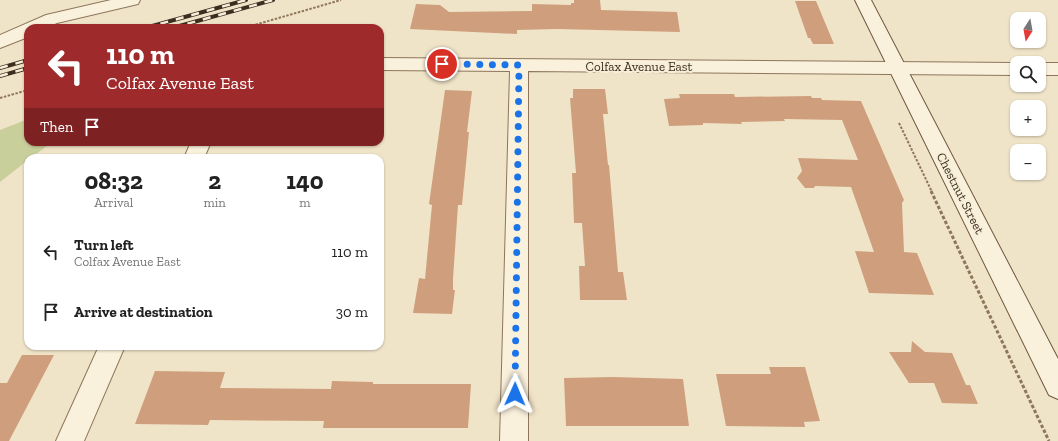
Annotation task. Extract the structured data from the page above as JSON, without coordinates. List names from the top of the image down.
{
  "streets": {
    "street": ["Colfax Avenue East", "Chestnut Street"]
  },
  "crossings": [
    ["Colfax Avenue East", "Chestnut Street"]
  ],
  "north": "bottom",
  "page": {
    "map_buttons": ["+", "−"],
    "turn": ["110 m", "Colfax Avenue East"],
    "then": "Then",
    "eta": [
      "08:32",
      "Arrival",
      "2",
      "min",
      "140",
      "m"
    ],
    "list": [
      {
        "name": "Turn left",
        "note": "Colfax Avenue East",
        "value": "110 m"
      },
      {
        "name": "Arrive at destination",
        "value": "30 m"
      }
    ]
  }
}
